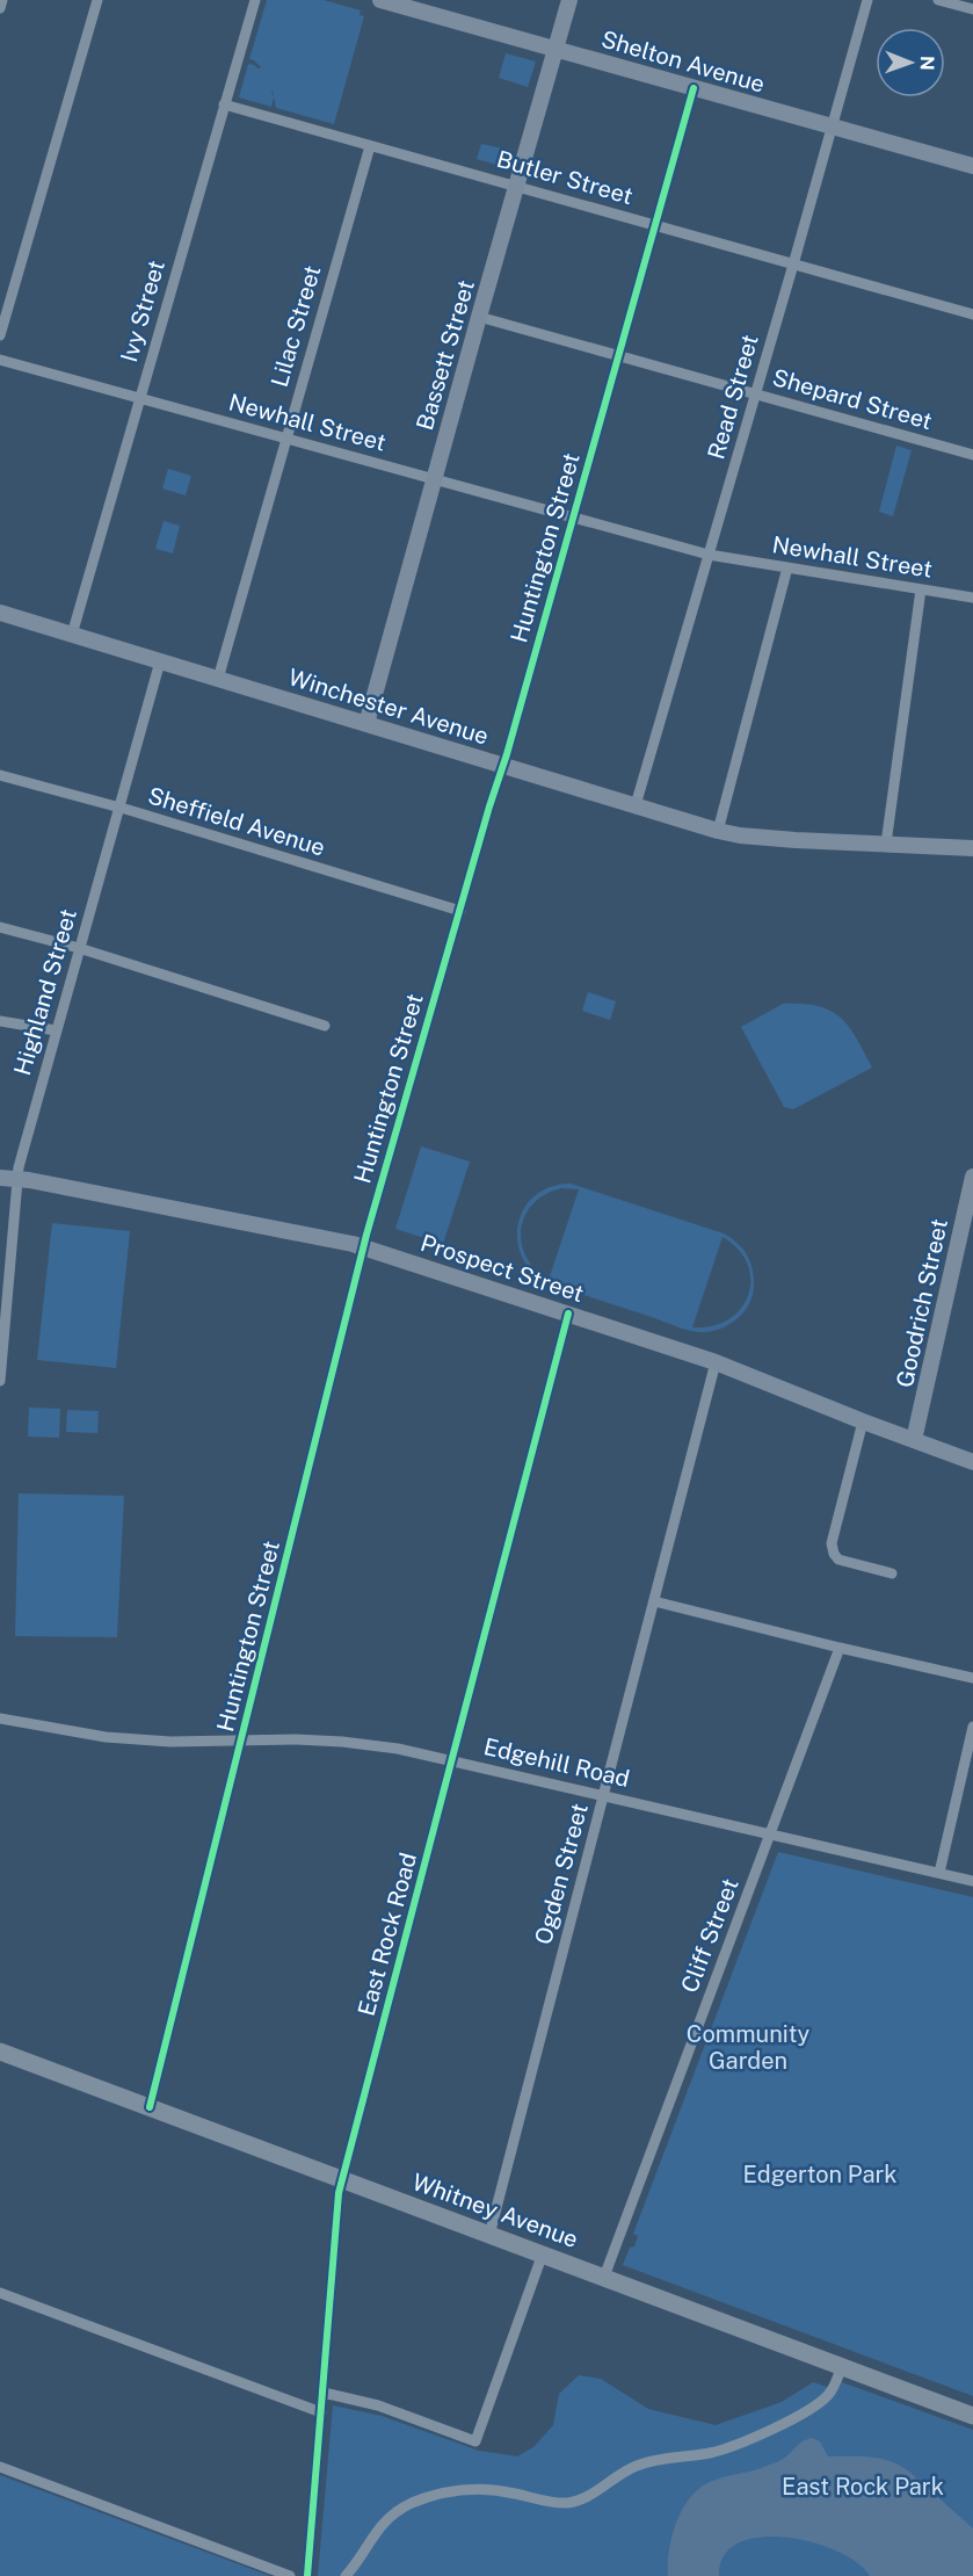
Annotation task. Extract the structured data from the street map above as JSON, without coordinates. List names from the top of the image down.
{
  "streets": {
    "main road": ["Whitney Avenue"],
    "street": [
      "Shelton Avenue",
      "Butler Street",
      "Ivy Street",
      "Lilac Street",
      "Bassett Street",
      "Read Street",
      "Shepard Street",
      "Newhall Street",
      "Huntington Street",
      "Winchester Avenue",
      "Sheffield Avenue",
      "Highland Street",
      "Prospect Street",
      "Goodrich Street",
      "Edgehill Road",
      "Ogden Street",
      "East Rock Road",
      "Cliff Street"
    ]
  },
  "crossings": [
    ["Shelton Avenue", "Bassett Street"],
    ["Shelton Avenue", "Read Street"],
    ["Shelton Avenue", "Huntington Street"],
    ["Butler Street", "Ivy Street"],
    ["Butler Street", "Lilac Street"],
    ["Butler Street", "Bassett Street"],
    ["Butler Street", "Read Street"],
    ["Butler Street", "Huntington Street"],
    ["Ivy Street", "Newhall Street"],
    ["Ivy Street", "Winchester Avenue"],
    ["Lilac Street", "Newhall Street"],
    ["Lilac Street", "Winchester Avenue"],
    ["Bassett Street", "Shepard Street"],
    ["Bassett Street", "Newhall Street"],
    ["Bassett Street", "Winchester Avenue"],
    ["Read Street", "Shepard Street"],
    ["Read Street", "Newhall Street"],
    ["Read Street", "Winchester Avenue"],
    ["Shepard Street", "Huntington Street"],
    ["Newhall Street", "Huntington Street"],
    ["Huntington Street", "Winchester Avenue"],
    ["Huntington Street", "Sheffield Avenue"],
    ["Huntington Street", "Prospect Street"],
    ["Huntington Street", "Edgehill Road"],
    ["Huntington Street", "Whitney Avenue"],
    ["Winchester Avenue", "Highland Street"],
    ["Sheffield Avenue", "Highland Street"],
    ["Highland Street", "Prospect Street"],
    ["Prospect Street", "Goodrich Street"],
    ["Prospect Street", "Ogden Street"],
    ["Prospect Street", "East Rock Road"],
    ["Edgehill Road", "Ogden Street"],
    ["Edgehill Road", "East Rock Road"],
    ["Edgehill Road", "Cliff Street"],
    ["Ogden Street", "Whitney Avenue"],
    ["East Rock Road", "Whitney Avenue"],
    ["Cliff Street", "Whitney Avenue"]
  ],
  "parks": ["Community Garden", "Edgerton Park", "East Rock Park"],
  "north": "right"
}
